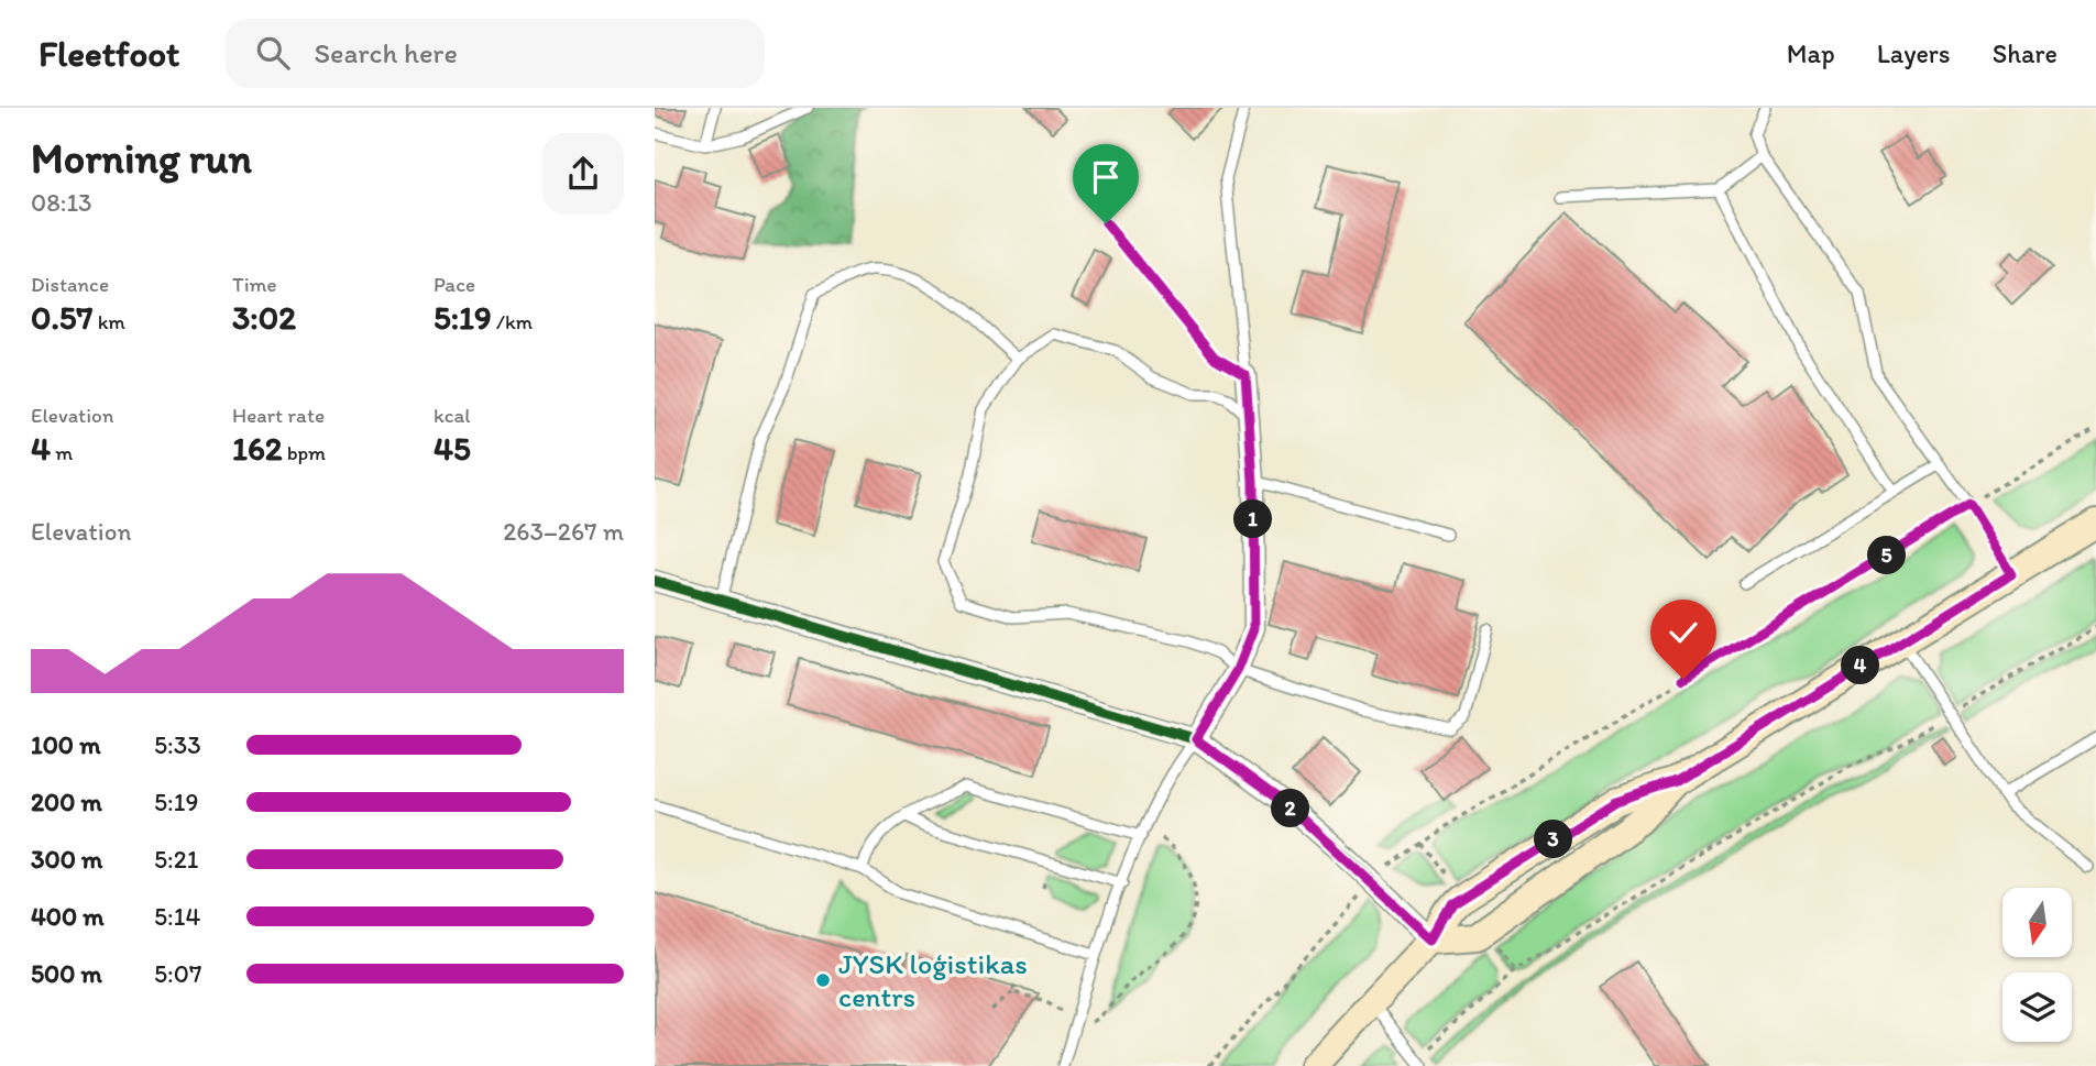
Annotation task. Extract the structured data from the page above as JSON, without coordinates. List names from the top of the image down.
{
  "places": ["JYSK loģistikas centrs"],
  "north": "bottom",
  "page": {
    "header": "Fleetfoot",
    "search": "Search here",
    "nav": ["Map", "Layers", "Share"],
    "heading": ["Morning run", "08:13"],
    "stats": [
      ["Distance", "0.57 km"],
      ["Time", "3:02"],
      ["Pace", "5:19 /km"],
      ["Elevation", "4 m"],
      ["Heart rate", "162 bpm"],
      ["kcal", "45"]
    ],
    "pins": [
      "1",
      "5",
      "4",
      "2",
      "3"
    ],
    "chart": ["Elevation", "263–267 m"],
    "list": [
      {
        "name": "100 m",
        "note": "5:33"
      },
      {
        "name": "200 m",
        "note": "5:19"
      },
      {
        "name": "300 m",
        "note": "5:21"
      },
      {
        "name": "400 m",
        "note": "5:14"
      },
      {
        "name": "500 m",
        "note": "5:07"
      }
    ]
  }
}
